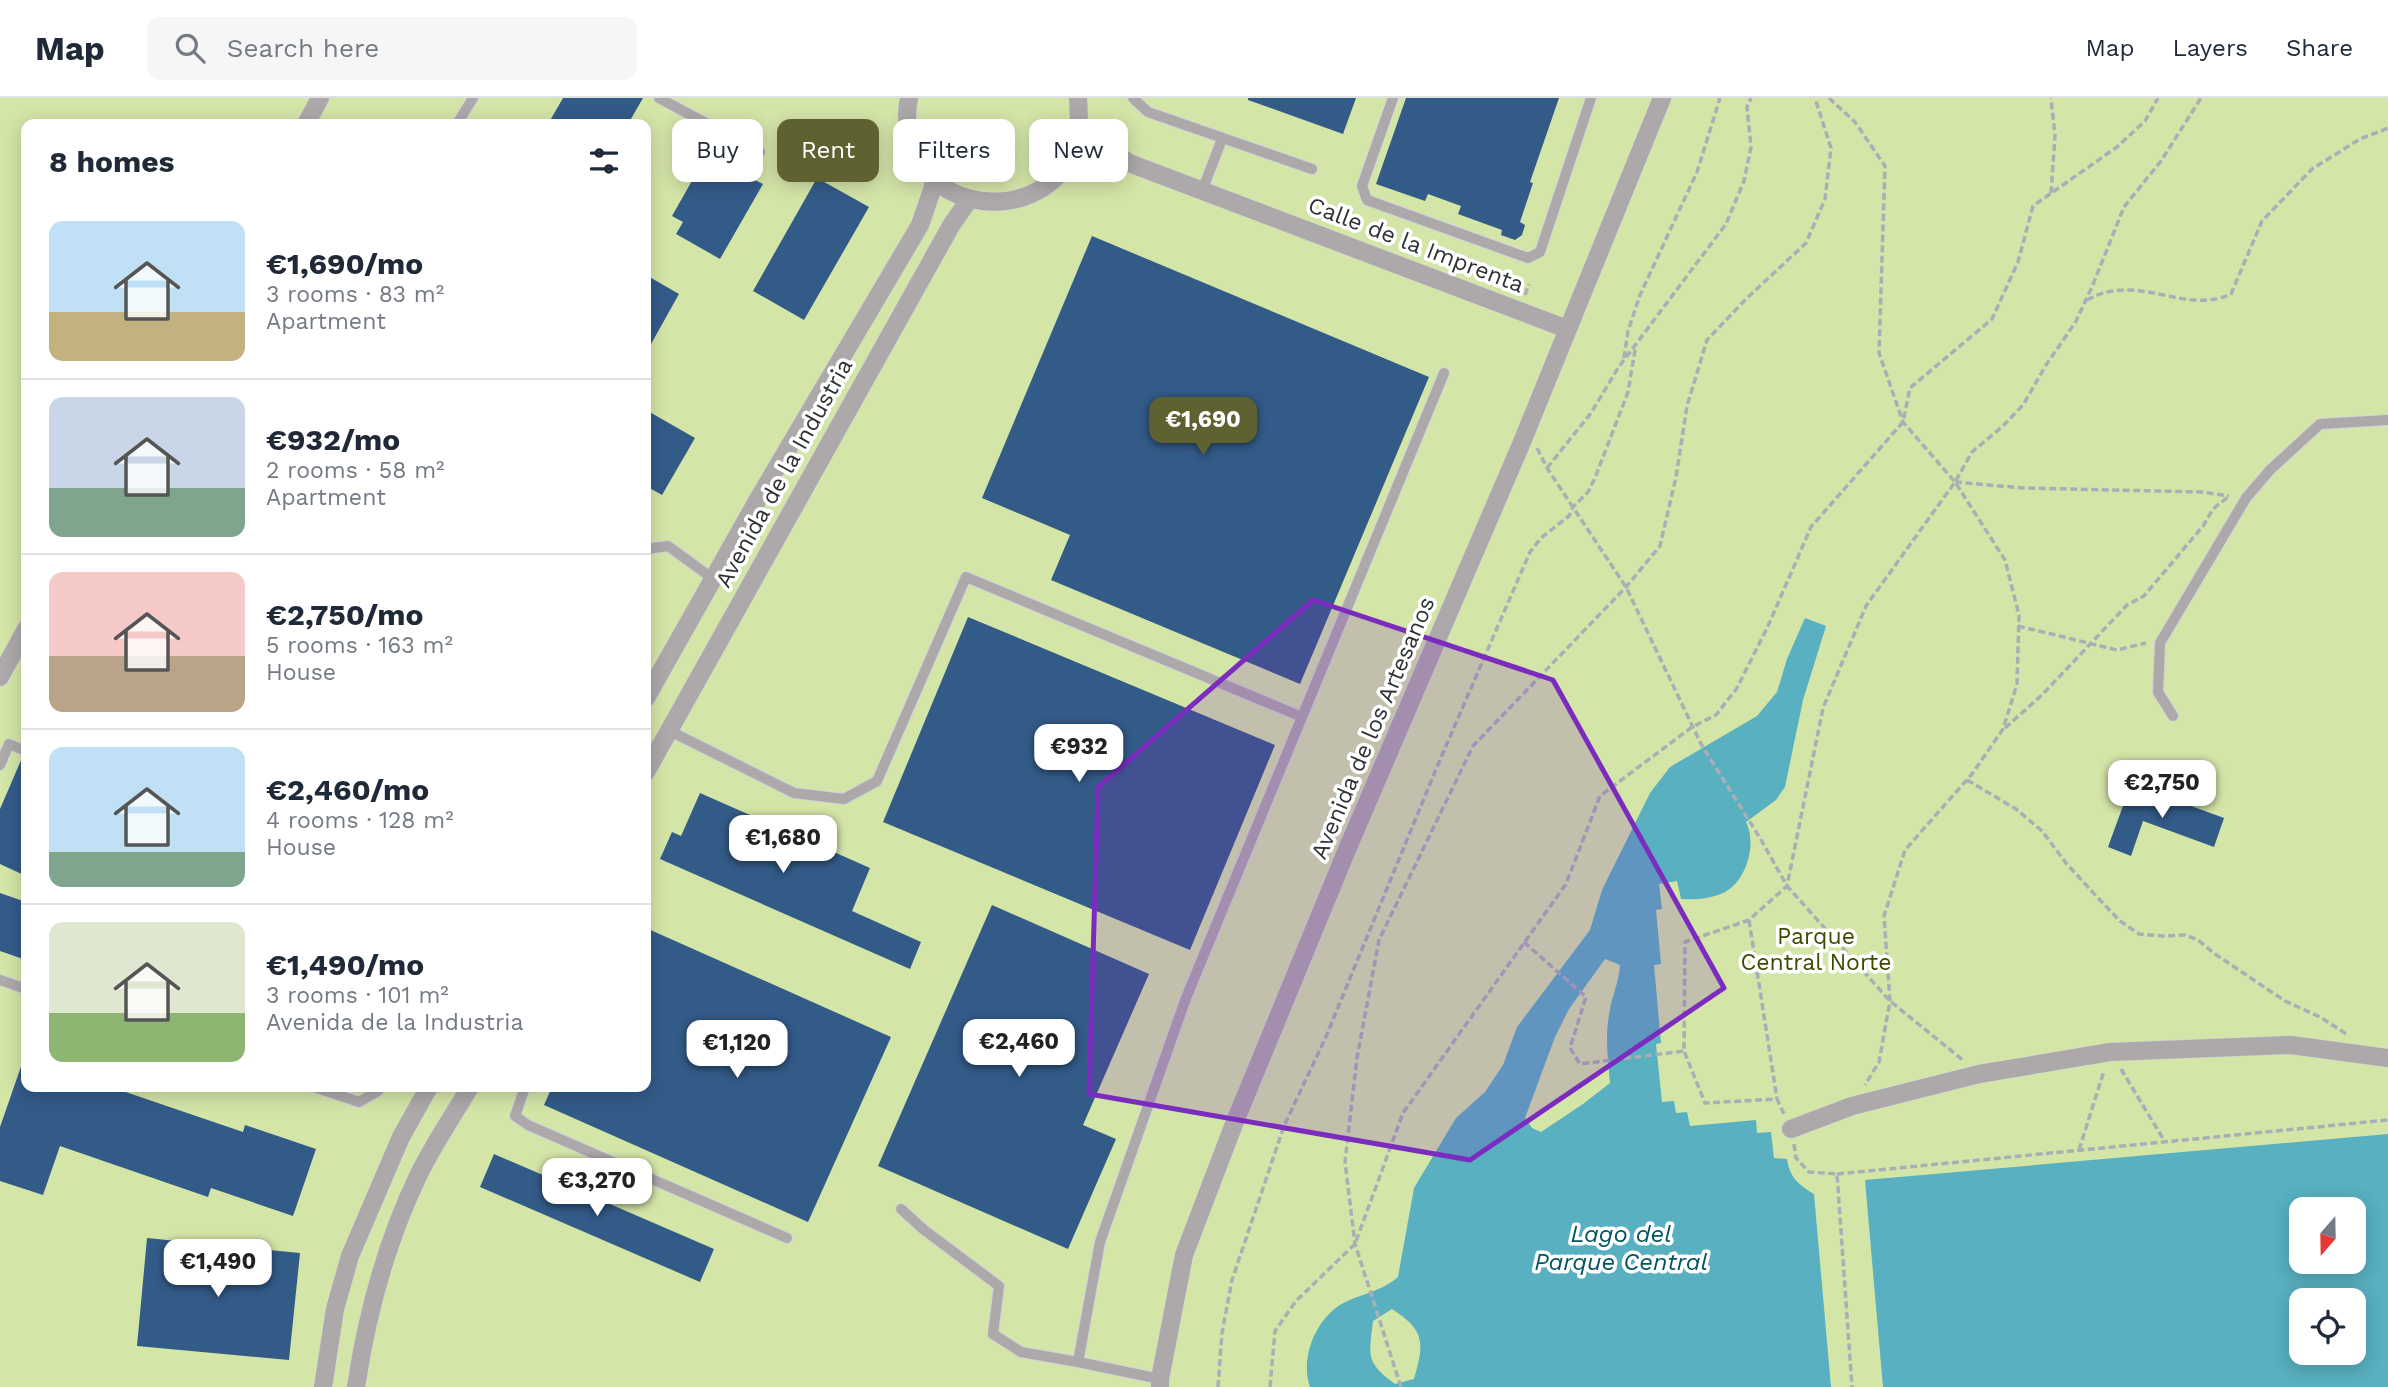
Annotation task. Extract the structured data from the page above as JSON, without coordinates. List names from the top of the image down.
{
  "streets": {
    "street": ["Calle de la Imprenta", "Avenida de la Industria", "Avenida de los Artesanos"]
  },
  "crossings": [
    ["Calle de la Imprenta", "Avenida de los Artesanos"]
  ],
  "water": ["Lago del Parque Central"],
  "parks": ["Parque Central Norte"],
  "north": "bottom",
  "page": {
    "header": "Map",
    "search": "Search here",
    "nav": ["Map", "Layers", "Share"],
    "chip": [
      "Buy",
      "Rent",
      "Filters",
      "New"
    ],
    "heading": "8 homes",
    "list": [
      {
        "name": "€1,690/mo",
        "note": "3 rooms · 83 m² · Apartment"
      },
      {
        "name": "€932/mo",
        "note": "2 rooms · 58 m² · Apartment"
      },
      {
        "name": "€2,750/mo",
        "note": "5 rooms · 163 m² · House"
      },
      {
        "name": "€2,460/mo",
        "note": "4 rooms · 128 m² · House"
      },
      {
        "name": "€1,490/mo",
        "note": "3 rooms · 101 m² · Avenida de la Industria"
      }
    ],
    "price": [
      "€1,690",
      "€932",
      "€2,750",
      "€1,680",
      "€2,460",
      "€1,120",
      "€3,270",
      "€1,490"
    ]
  }
}
